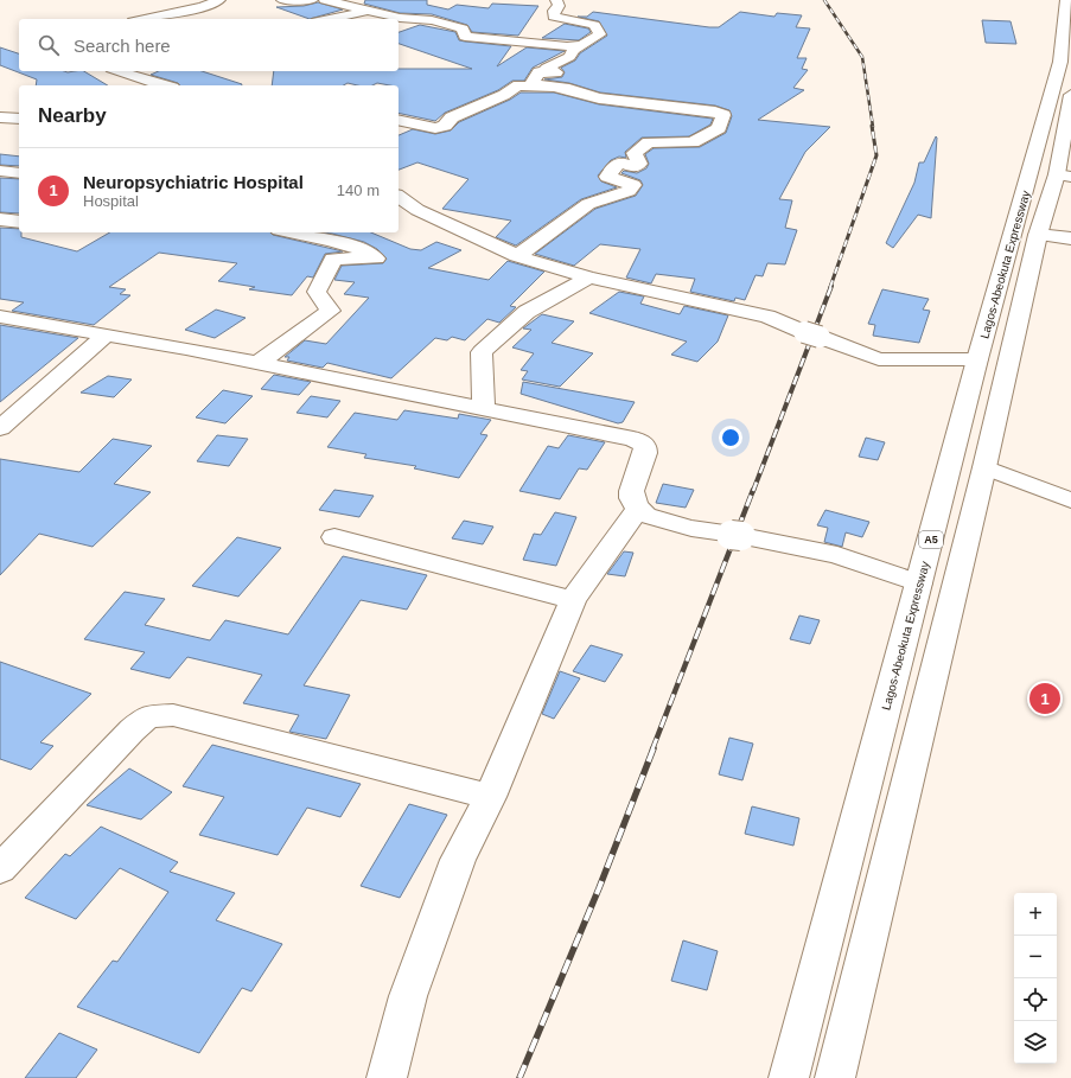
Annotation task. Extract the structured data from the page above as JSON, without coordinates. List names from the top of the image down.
{
  "streets": {
    "main road": ["Lagos-Abeokuta Expressway", "A5"]
  },
  "page": {
    "search": "Search here",
    "heading": "Nearby",
    "list": [
      {
        "mark": "1",
        "name": "Neuropsychiatric Hospital",
        "note": "Hospital",
        "value": "140 m"
      }
    ],
    "pins": "1",
    "map_buttons": ["+", "−"]
  }
}
